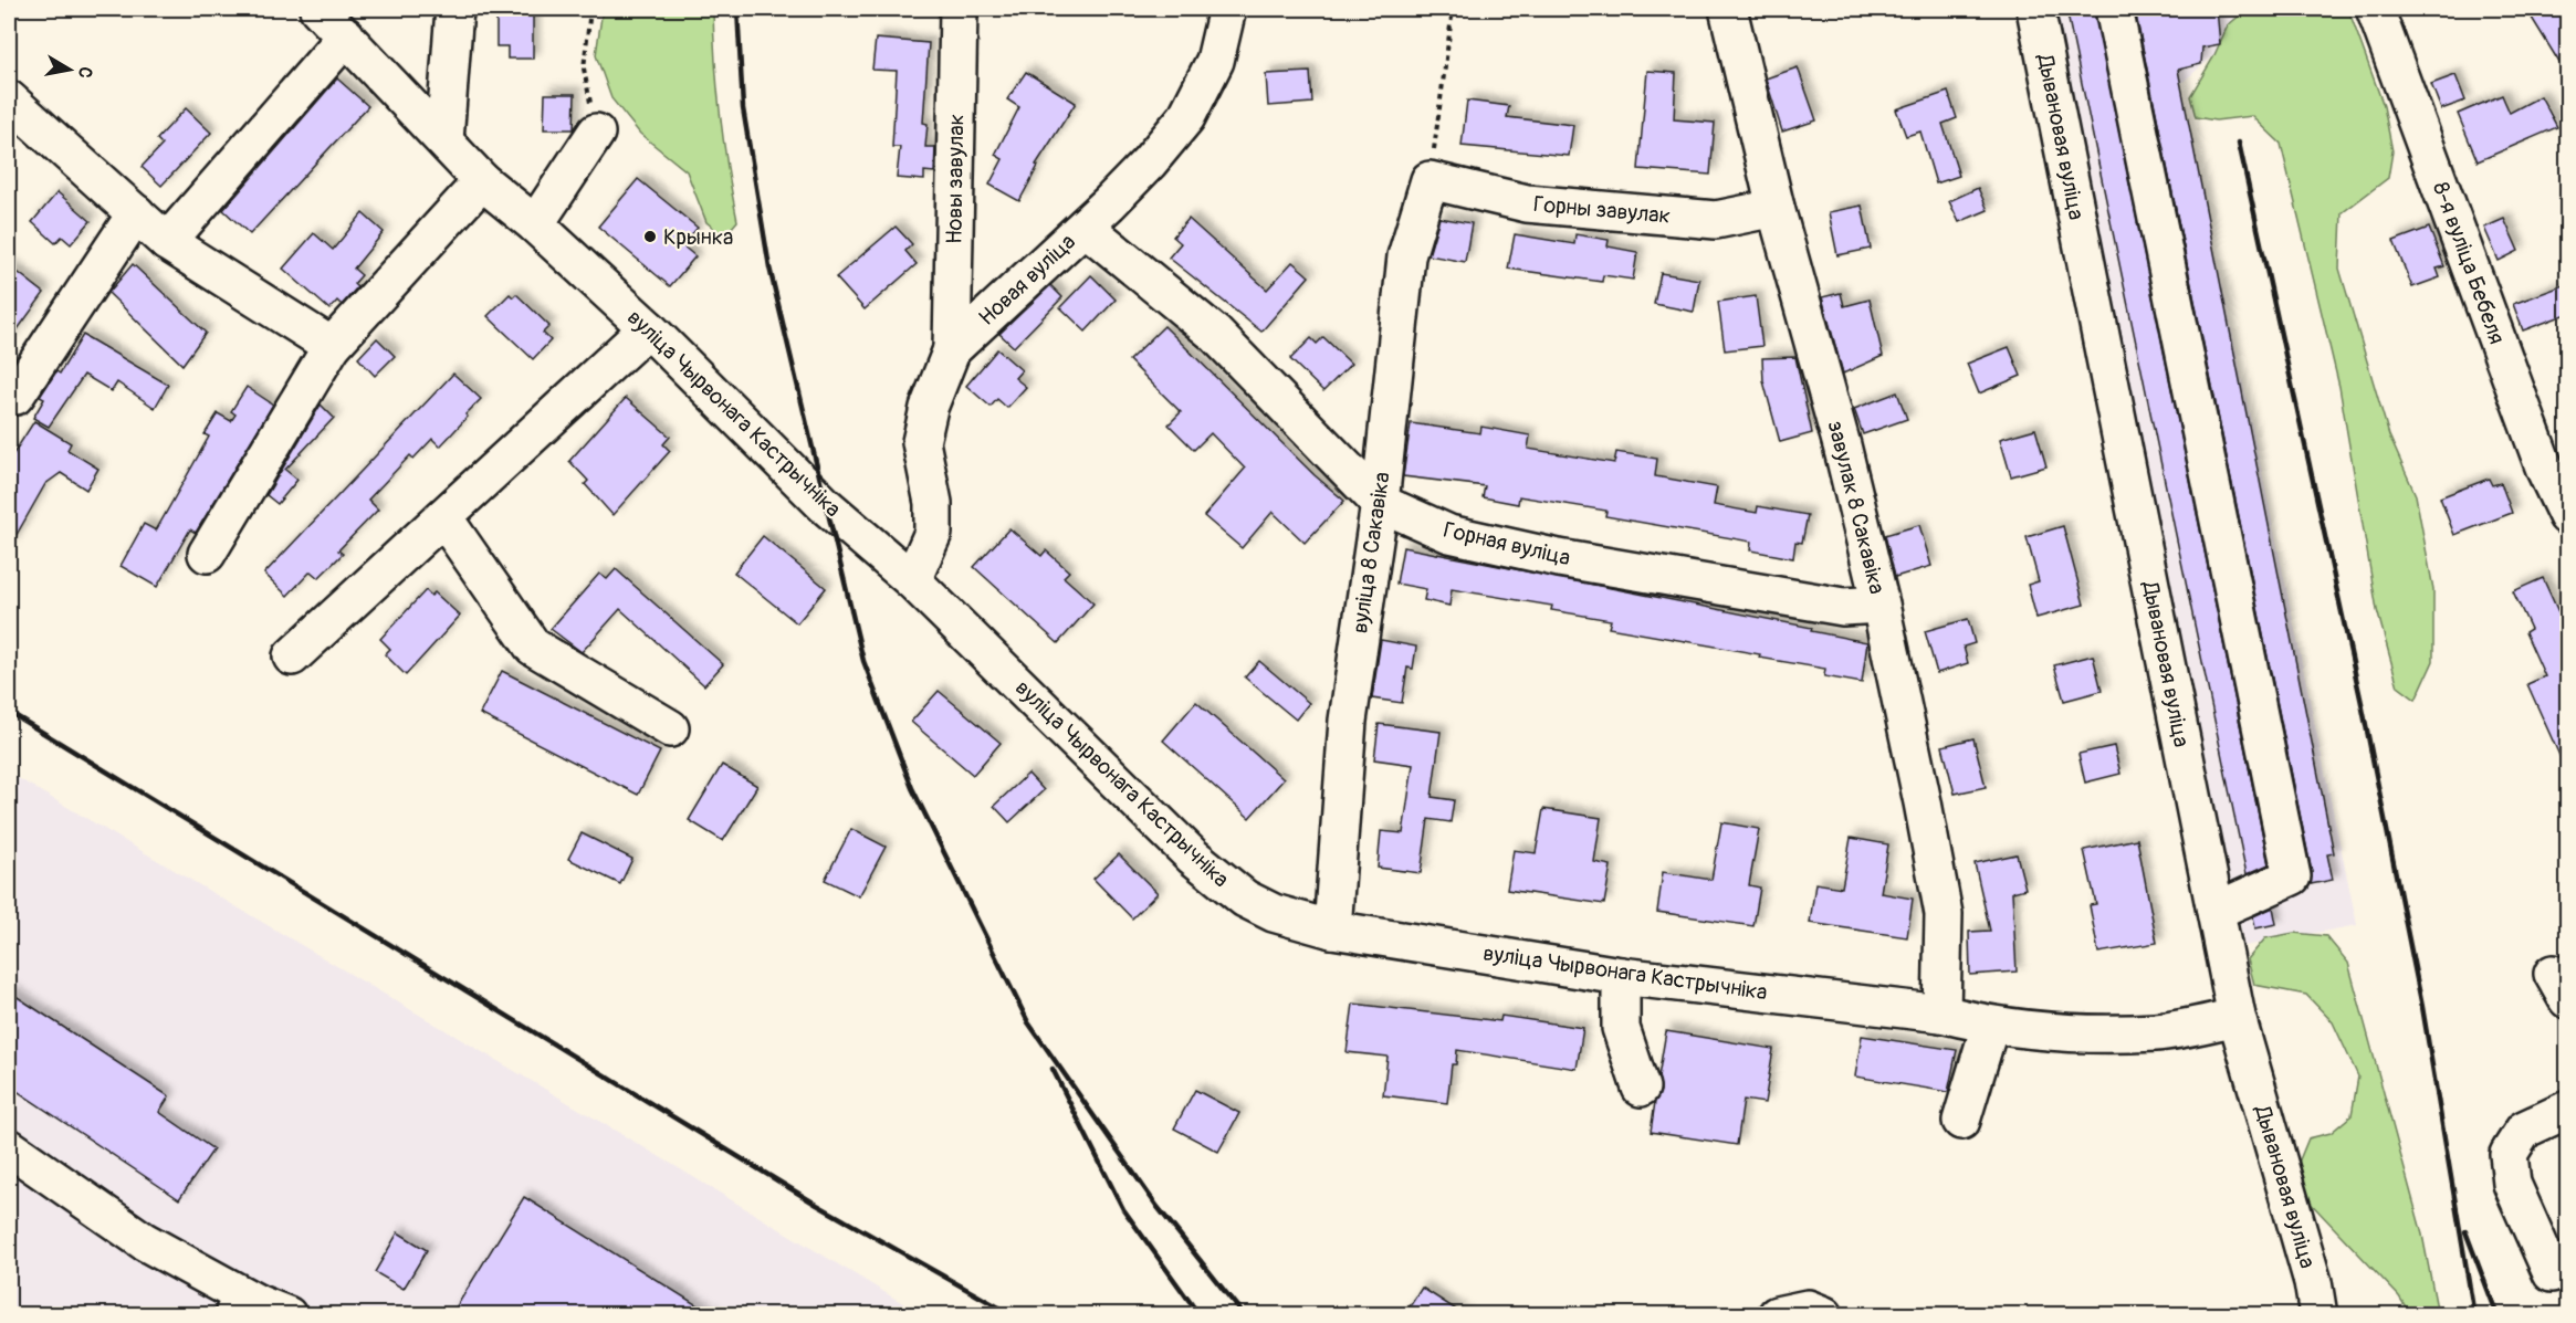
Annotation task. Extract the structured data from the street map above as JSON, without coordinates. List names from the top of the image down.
{
  "streets": {
    "street": [
      "Дывановая вуліца",
      "Новы завулак",
      "Горны завулак",
      "8-я вуліца Бебеля",
      "Новая вуліца",
      "вуліца Чырвонага Кастрычніка",
      "завулак 8 Сакавіка",
      "Горная вуліца",
      "вуліца 8 Сакавіка"
    ]
  },
  "crossings": [
    ["Дывановая вуліца", "вуліца Чырвонага Кастрычніка"],
    ["Новы завулак", "Новая вуліца"],
    ["Горны завулак", "завулак 8 Сакавіка"],
    ["Горны завулак", "вуліца 8 Сакавіка"],
    ["Новая вуліца", "вуліца Чырвонага Кастрычніка"],
    ["Новая вуліца", "Горная вуліца"],
    ["вуліца Чырвонага Кастрычніка", "завулак 8 Сакавіка"],
    ["вуліца Чырвонага Кастрычніка", "вуліца 8 Сакавіка"],
    ["завулак 8 Сакавіка", "Горная вуліца"],
    ["Горная вуліца", "вуліца 8 Сакавіка"]
  ],
  "places": ["Крынка"],
  "north": "right"
}
